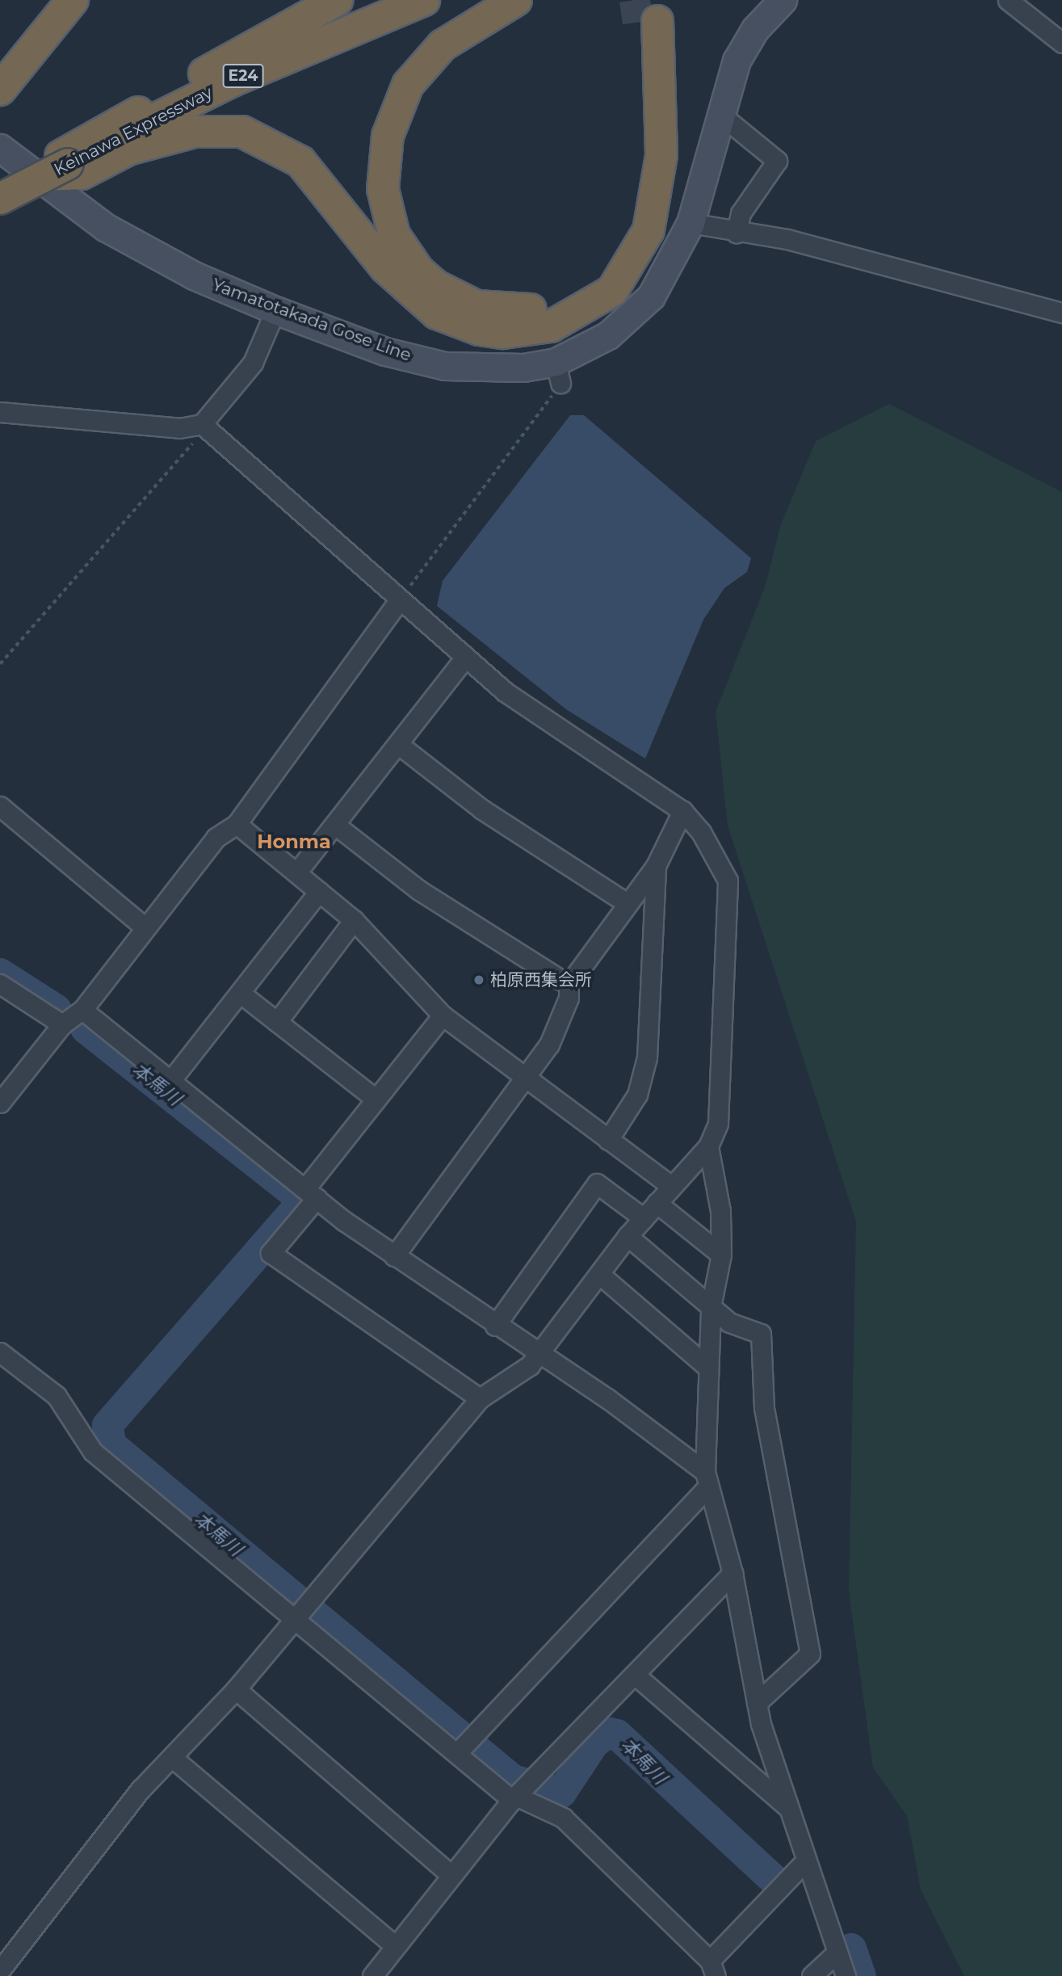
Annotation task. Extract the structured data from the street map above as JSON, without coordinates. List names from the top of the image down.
{
  "streets": {
    "highway": ["E24", "Keinawa Expressway"],
    "main road": ["Yamatotakada Gose Line"]
  },
  "districts": ["Honma"],
  "water": ["本馬川"],
  "places": ["柏原西集会所"]
}
